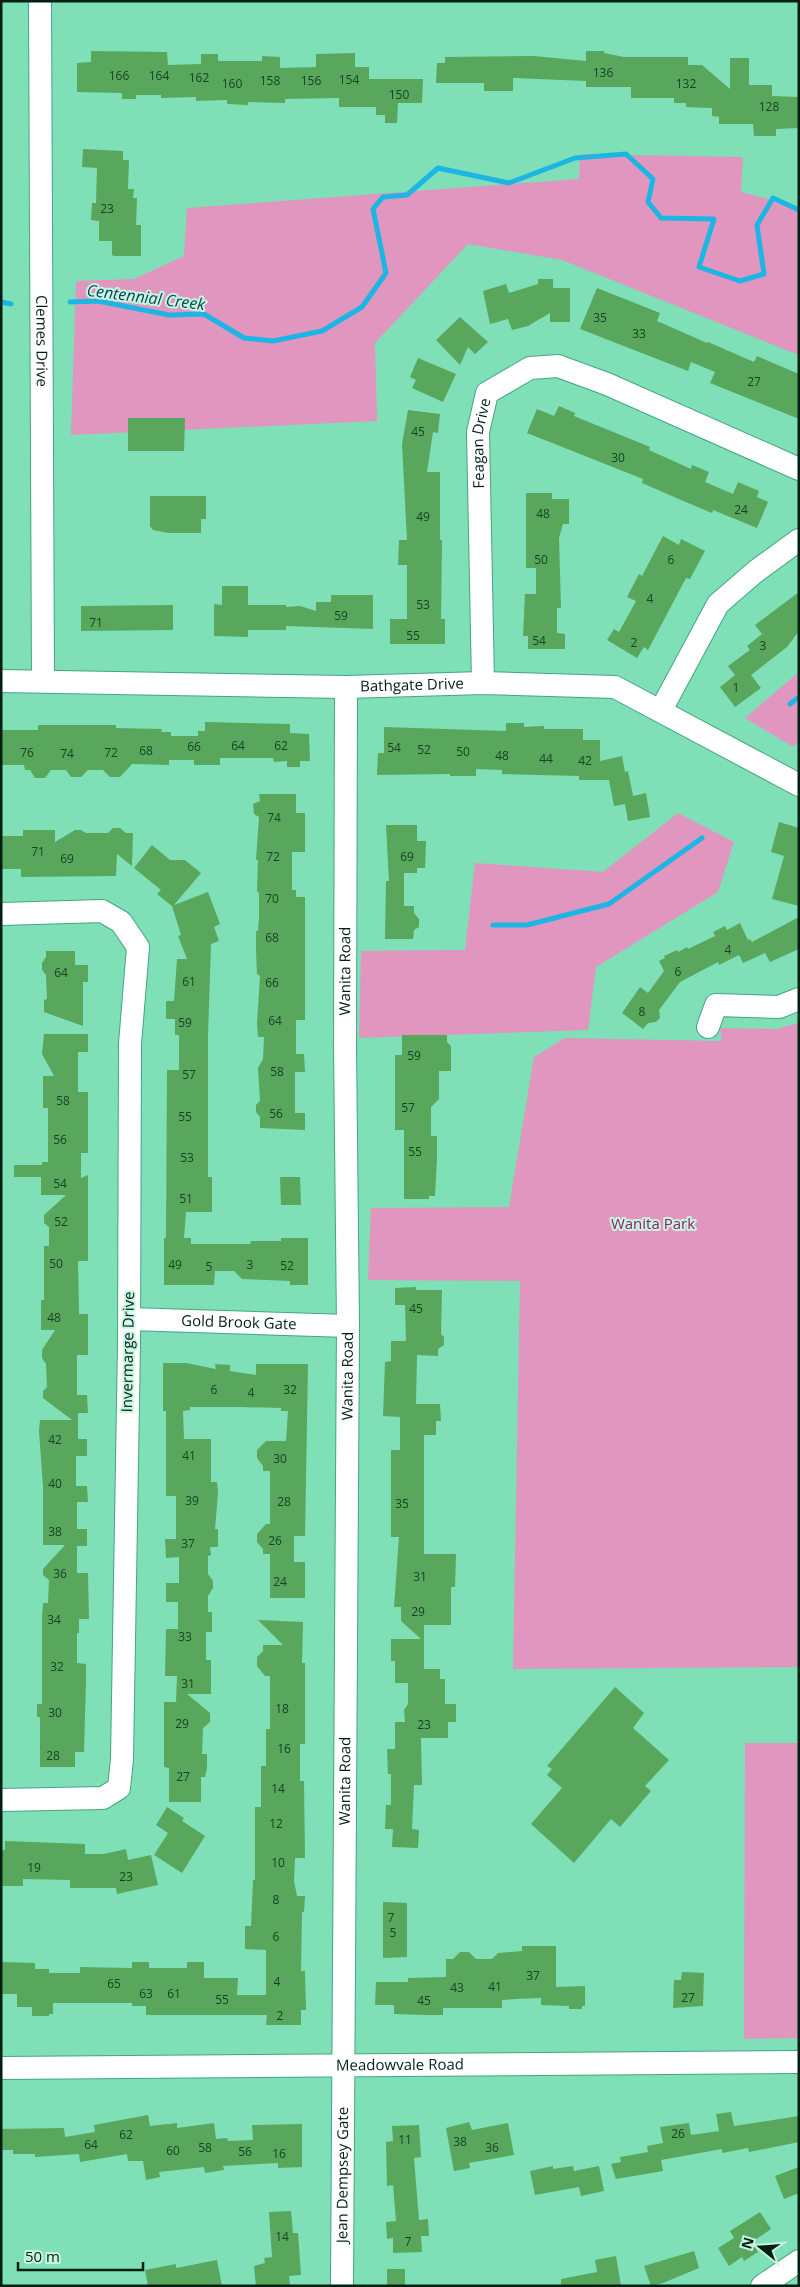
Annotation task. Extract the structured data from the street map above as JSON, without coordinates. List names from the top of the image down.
{
  "streets": {
    "street": [
      "Clemes Drive",
      "Feagan Drive",
      "Bathgate Drive",
      "Wanita Road",
      "Gold Brook Gate",
      "Invermarge Drive",
      "Meadowvale Road",
      "Jean Dempsey Gate"
    ]
  },
  "crossings": [
    ["Clemes Drive", "Bathgate Drive"],
    ["Feagan Drive", "Bathgate Drive"],
    ["Bathgate Drive", "Wanita Road"],
    ["Wanita Road", "Gold Brook Gate"],
    ["Wanita Road", "Meadowvale Road"],
    ["Wanita Road", "Jean Dempsey Gate"],
    ["Gold Brook Gate", "Invermarge Drive"],
    ["Meadowvale Road", "Jean Dempsey Gate"]
  ],
  "water": ["Centennial Creek"],
  "parks": ["Wanita Park"],
  "house_numbers": [
    "136",
    "166",
    "164",
    "162",
    "154",
    "158",
    "156",
    "160",
    "132",
    "150",
    "128",
    "23",
    "35",
    "33",
    "27",
    "45",
    "30",
    "24",
    "48",
    "49",
    "50",
    "6",
    "4",
    "53",
    "59",
    "71",
    "55",
    "54",
    "2",
    "3",
    "1",
    "64",
    "62",
    "66",
    "54",
    "52",
    "68",
    "50",
    "76",
    "72",
    "74",
    "48",
    "44",
    "42",
    "74",
    "71",
    "72",
    "69",
    "69",
    "70",
    "68",
    "4",
    "6",
    "64",
    "61",
    "66",
    "8",
    "64",
    "59",
    "59",
    "58",
    "57",
    "58",
    "57",
    "56",
    "55",
    "56",
    "55",
    "53",
    "54",
    "51",
    "52",
    "50",
    "49",
    "3",
    "52",
    "5",
    "45",
    "48",
    "6",
    "32",
    "4",
    "42",
    "41",
    "30",
    "40",
    "39",
    "28",
    "35",
    "38",
    "26",
    "37",
    "36",
    "31",
    "24",
    "29",
    "34",
    "33",
    "32",
    "31",
    "18",
    "30",
    "29",
    "23",
    "16",
    "28",
    "27",
    "14",
    "12",
    "10",
    "19",
    "23",
    "8",
    "7",
    "5",
    "6",
    "37",
    "4",
    "65",
    "41",
    "43",
    "63",
    "61",
    "27",
    "55",
    "45",
    "2",
    "26",
    "62",
    "11",
    "38",
    "64",
    "58",
    "36",
    "60",
    "56",
    "16",
    "14",
    "7"
  ],
  "scale_bar": "50 m",
  "north": "left"
}
